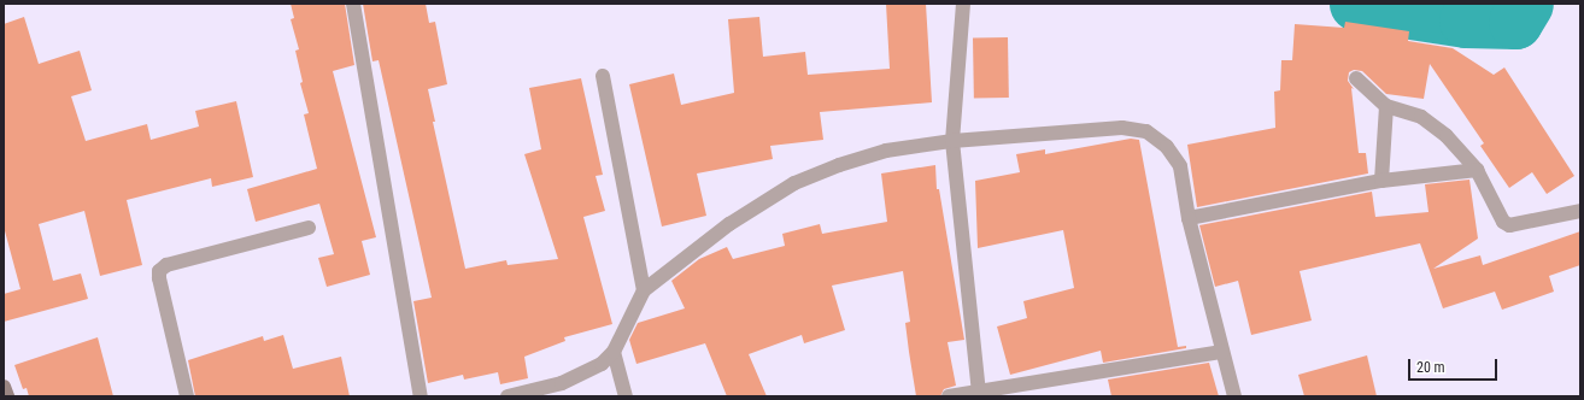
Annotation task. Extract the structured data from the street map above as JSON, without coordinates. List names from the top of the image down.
{
  "scale_bar": "20 m"
}
